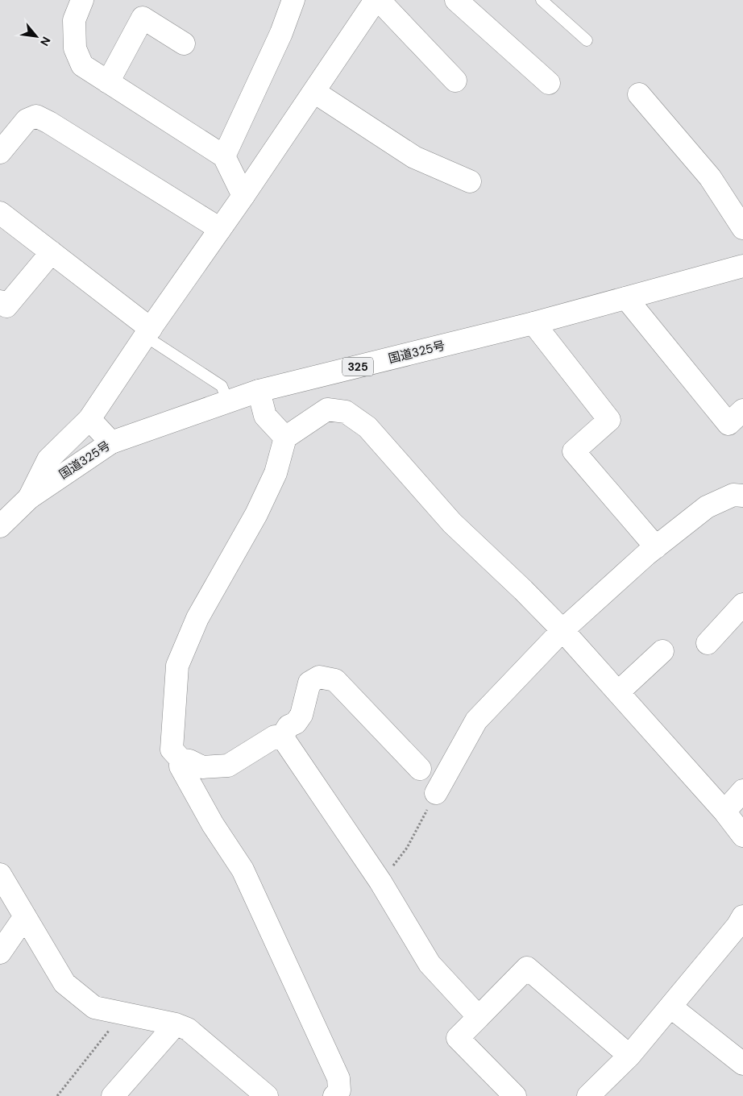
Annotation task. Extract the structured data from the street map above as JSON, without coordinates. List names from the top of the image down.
{
  "streets": {
    "main road": ["国道325号", "325"]
  },
  "north": "bottom right"
}
